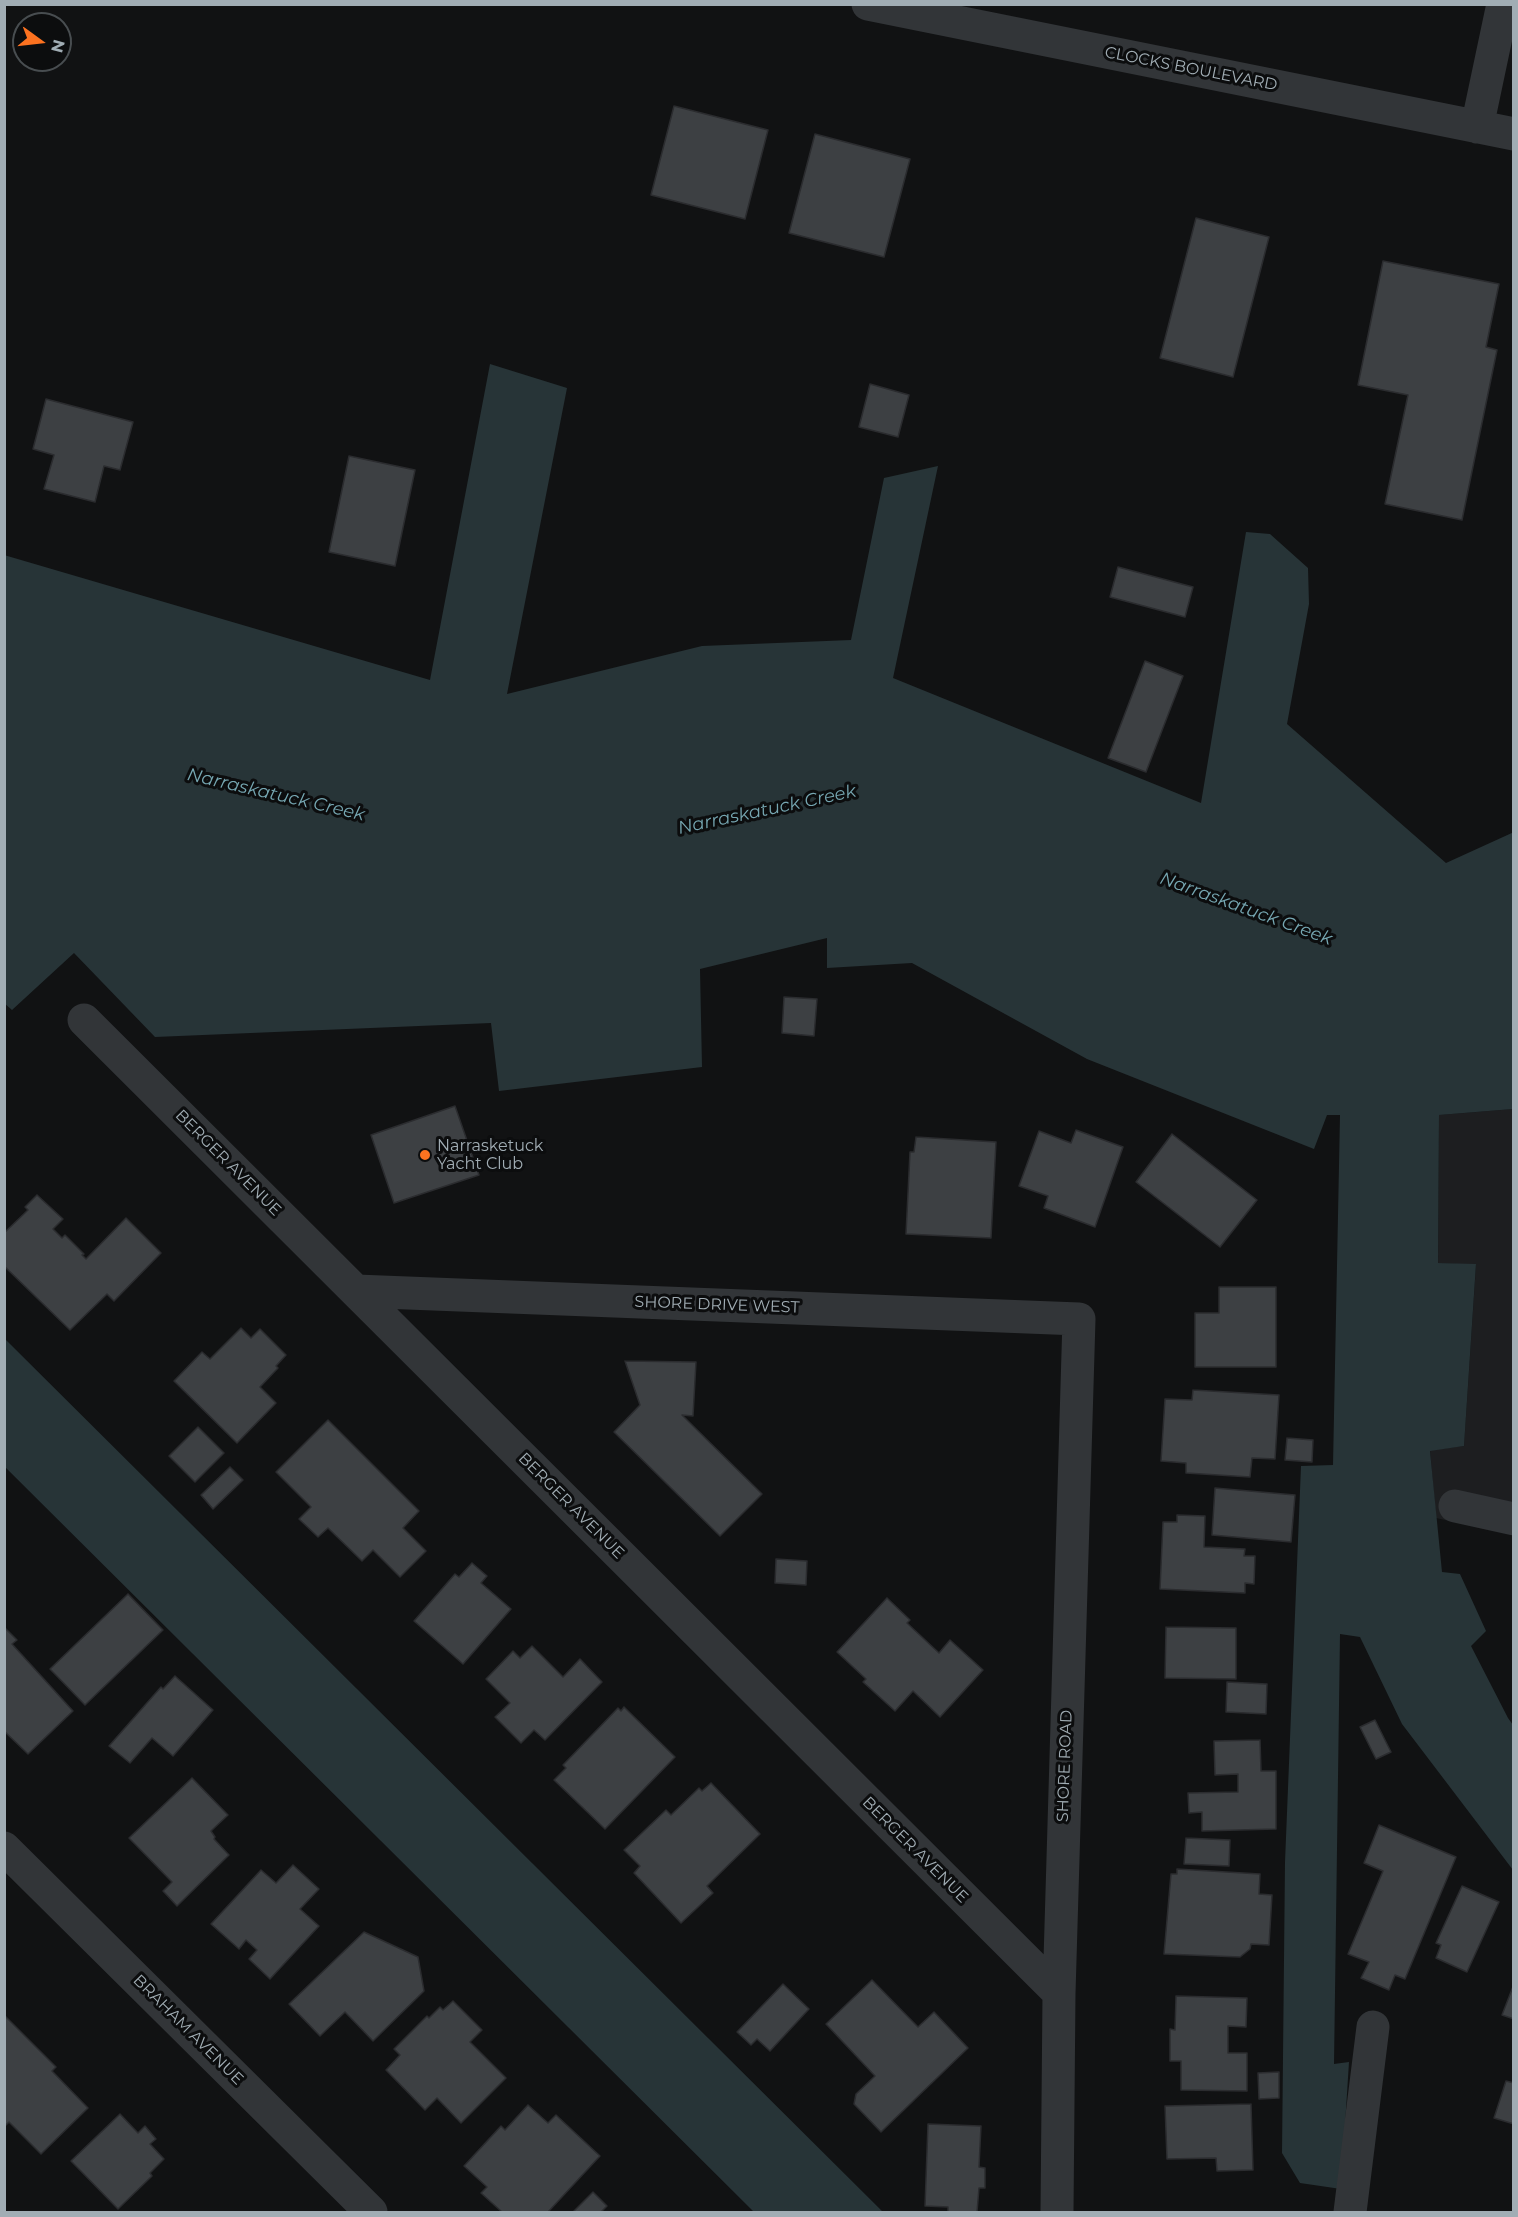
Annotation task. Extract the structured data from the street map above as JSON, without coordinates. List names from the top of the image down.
{
  "streets": {
    "street": [
      "CLOCKS BOULEVARD",
      "BERGER AVENUE",
      "SHORE DRIVE WEST",
      "SHORE ROAD",
      "BRAHAM AVENUE"
    ]
  },
  "crossings": [
    ["BERGER AVENUE", "SHORE DRIVE WEST"],
    ["BERGER AVENUE", "SHORE ROAD"],
    ["SHORE DRIVE WEST", "SHORE ROAD"]
  ],
  "water": ["Narraskatuck Creek"],
  "places": ["Narrasketuck Yacht Club"],
  "north": "right"
}
